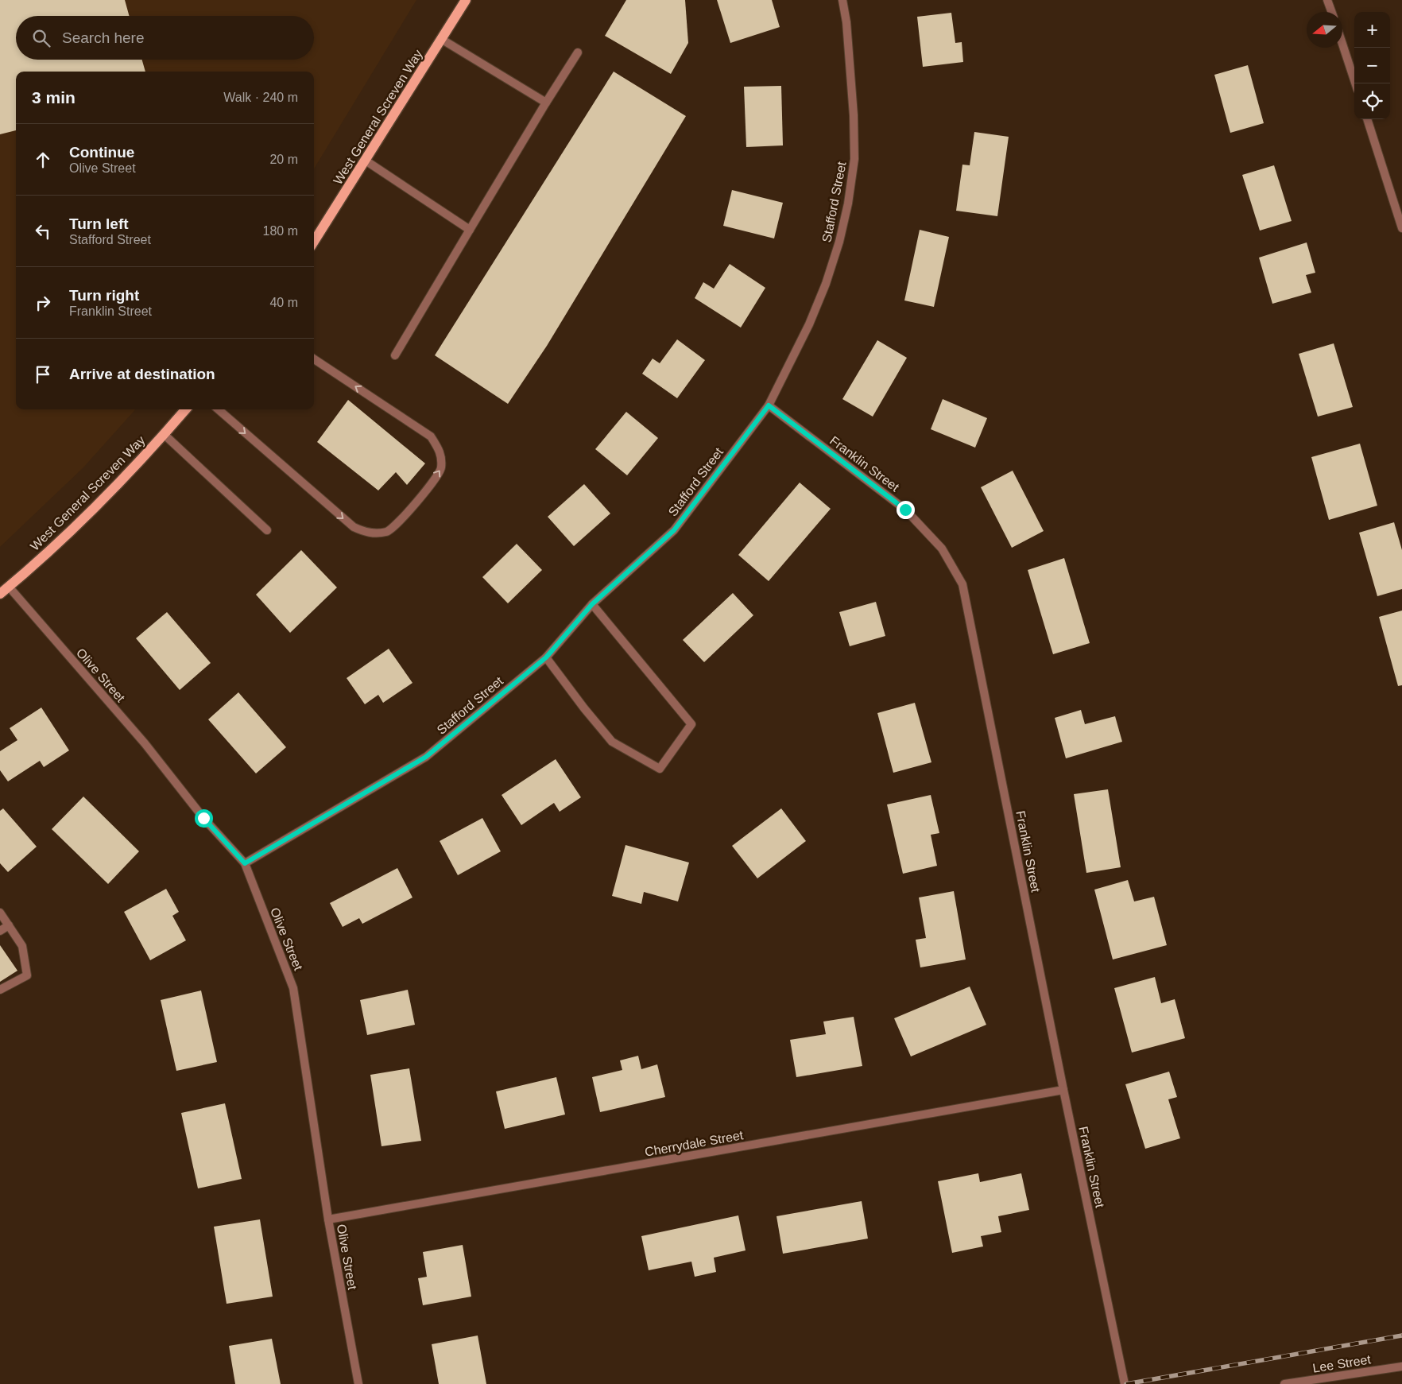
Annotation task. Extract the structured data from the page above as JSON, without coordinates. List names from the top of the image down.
{
  "streets": {
    "main road": ["West General Screven Way"],
    "street": [
      "Stafford Street",
      "Franklin Street",
      "Olive Street",
      "Cherrydale Street",
      "Lee Street"
    ]
  },
  "crossings": [
    ["West General Screven Way", "Olive Street"],
    ["Stafford Street", "Franklin Street"],
    ["Stafford Street", "Olive Street"],
    ["Franklin Street", "Cherrydale Street"],
    ["Olive Street", "Cherrydale Street"]
  ],
  "north": "left",
  "page": {
    "map_buttons": ["+", "−"],
    "search": "Search here",
    "heading": ["3 min", "Walk · 240 m"],
    "list": [
      ["Continue", "Olive Street", "20 m"],
      ["Turn left", "Stafford Street", "180 m"],
      ["Turn right", "Franklin Street", "40 m"],
      "Arrive at destination"
    ]
  }
}
